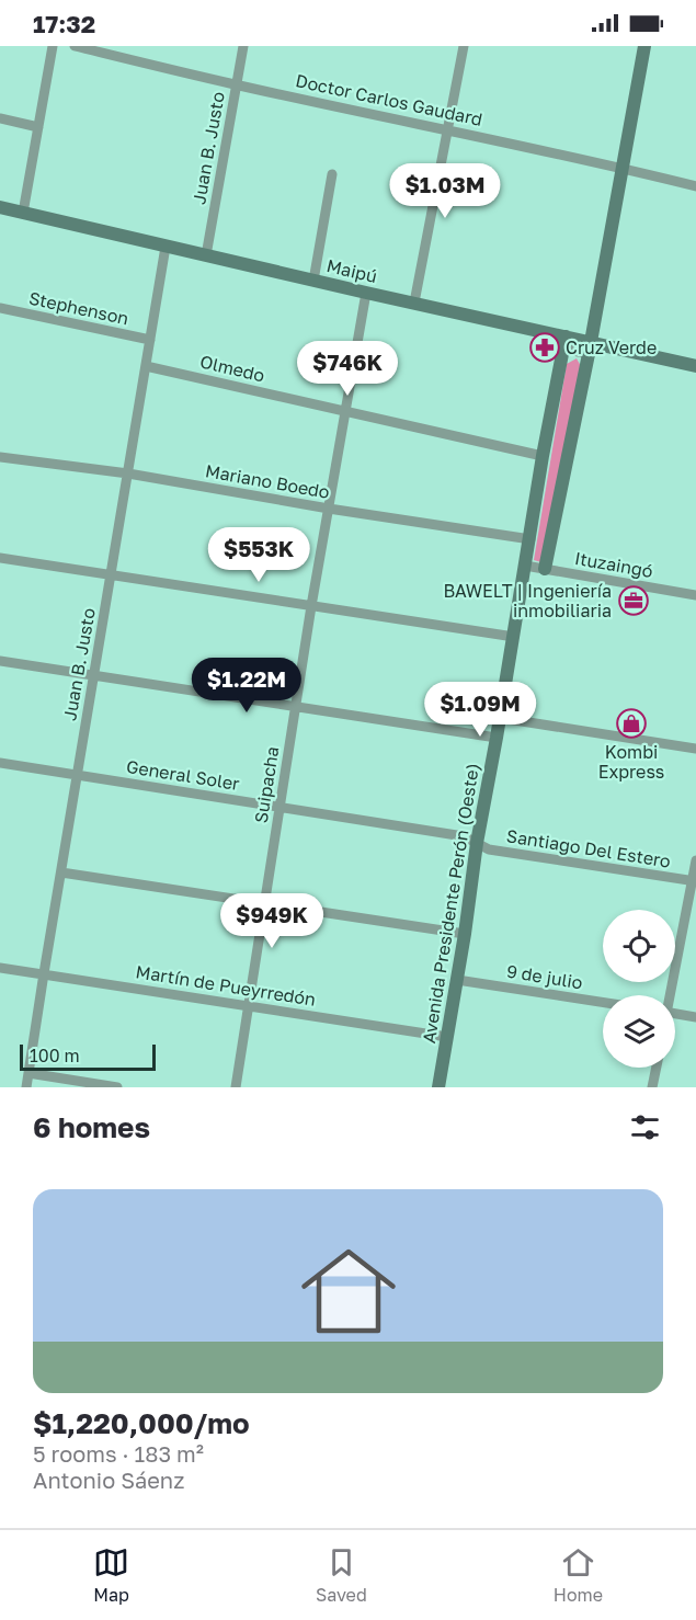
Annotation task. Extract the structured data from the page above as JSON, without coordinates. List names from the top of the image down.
{
  "streets": {
    "main road": ["Maipú", "Avenida Presidente Perón (Oeste)"],
    "street": [
      "Doctor Carlos Gaudard",
      "Juan B. Justo",
      "Stephenson",
      "Olmedo",
      "Mariano Boedo",
      "Ituzaingó",
      "General Soler",
      "Suipacha",
      "Santiago Del Estero",
      "9 de julio",
      "Martín de Pueyrredón"
    ]
  },
  "crossings": [
    ["Doctor Carlos Gaudard", "Juan B. Justo"],
    ["Juan B. Justo", "Maipú"],
    ["Juan B. Justo", "Stephenson"],
    ["Juan B. Justo", "Olmedo"],
    ["Juan B. Justo", "Mariano Boedo"],
    ["Juan B. Justo", "General Soler"],
    ["Juan B. Justo", "Martín de Pueyrredón"],
    ["Maipú", "Suipacha"],
    ["Maipú", "Avenida Presidente Perón (Oeste)"],
    ["Olmedo", "Suipacha"],
    ["Olmedo", "Avenida Presidente Perón (Oeste)"],
    ["Mariano Boedo", "Suipacha"],
    ["Mariano Boedo", "Avenida Presidente Perón (Oeste)"],
    ["Ituzaingó", "Avenida Presidente Perón (Oeste)"],
    ["General Soler", "Suipacha"],
    ["General Soler", "Santiago Del Estero"],
    ["General Soler", "Avenida Presidente Perón (Oeste)"],
    ["Suipacha", "Martín de Pueyrredón"],
    ["Santiago Del Estero", "Avenida Presidente Perón (Oeste)"],
    ["Avenida Presidente Perón (Oeste)", "9 de julio"],
    ["Avenida Presidente Perón (Oeste)", "Martín de Pueyrredón"]
  ],
  "places": {
    "pharmacy": ["Cruz Verde"],
    "office": ["BAWELT | Ingeniería inmobiliaria"],
    "shop": ["Kombi Express"]
  },
  "scale_bar": "100 m",
  "page": {
    "status": "17:32",
    "price": [
      "$1.03M",
      "$746K",
      "$553K",
      "$1.22M",
      "$1.09M",
      "$949K"
    ],
    "scale": "100 m",
    "heading": "6 homes",
    "list": [
      {
        "name": "$1,220,000/mo",
        "note": "5 rooms · 183 m² · Antonio Sáenz"
      }
    ],
    "tabs": ["Map", "Saved", "Home"]
  }
}
